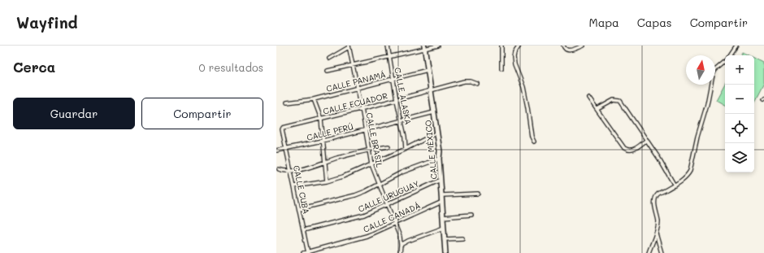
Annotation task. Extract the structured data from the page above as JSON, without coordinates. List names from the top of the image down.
{
  "streets": {
    "street": [
      "CALLE PANAMÁ",
      "CALLE ALASKA",
      "CALLE ECUADOR",
      "CALLE PERÚ",
      "CALLE BRASIL",
      "CALLE MÉXICO",
      "CALLE CUBA",
      "CALLE URUGUAY",
      "CALLE CANADÁ"
    ]
  },
  "crossings": [
    ["CALLE PANAMÁ", "CALLE ALASKA"],
    ["CALLE PANAMÁ", "CALLE BRASIL"],
    ["CALLE PANAMÁ", "CALLE MÉXICO"],
    ["CALLE ALASKA", "CALLE ECUADOR"],
    ["CALLE ALASKA", "CALLE PERÚ"],
    ["CALLE ECUADOR", "CALLE BRASIL"],
    ["CALLE ECUADOR", "CALLE MÉXICO"],
    ["CALLE ECUADOR", "CALLE CUBA"],
    ["CALLE PERÚ", "CALLE BRASIL"],
    ["CALLE PERÚ", "CALLE MÉXICO"],
    ["CALLE PERÚ", "CALLE CUBA"],
    ["CALLE BRASIL", "CALLE URUGUAY"],
    ["CALLE BRASIL", "CALLE CANADÁ"],
    ["CALLE MÉXICO", "CALLE URUGUAY"],
    ["CALLE MÉXICO", "CALLE CANADÁ"],
    ["CALLE CUBA", "CALLE URUGUAY"],
    ["CALLE CUBA", "CALLE CANADÁ"]
  ],
  "north": "top",
  "page": {
    "header": "Wayfind",
    "nav": ["Mapa", "Capas", "Compartir"],
    "heading": ["Cerca", "0 resultados"],
    "map_buttons": ["+", "−"],
    "buttons": ["Guardar", "Compartir"]
  }
}
